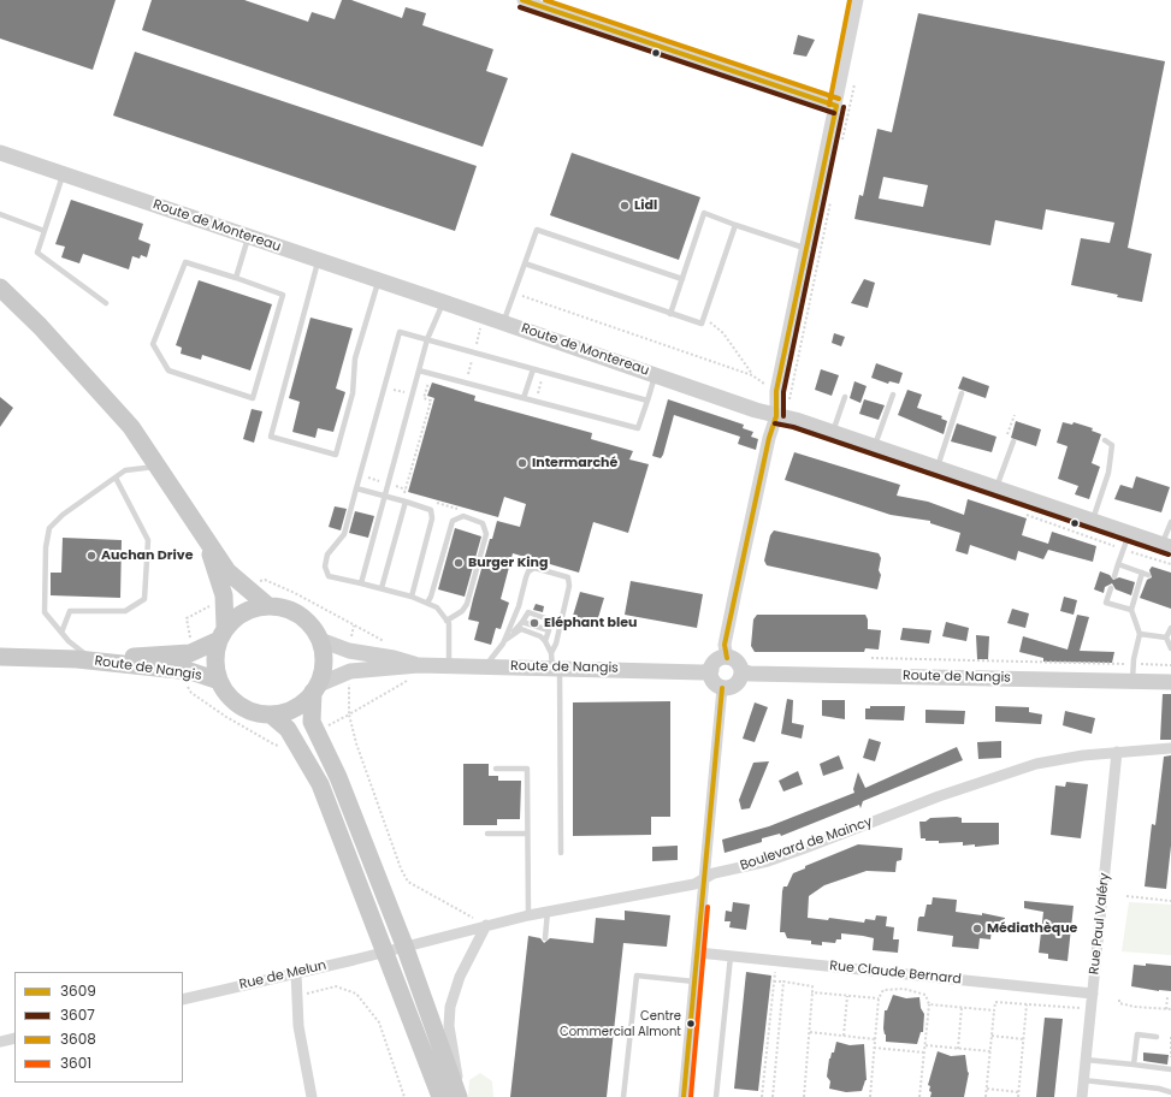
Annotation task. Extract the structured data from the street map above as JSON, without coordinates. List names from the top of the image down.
{
  "streets": {
    "main road": ["Route de Montereau", "Route de Nangis"],
    "street": [
      "Boulevard de Maincy",
      "Rue Paul Valéry",
      "Rue Claude Bernard",
      "Rue de Melun"
    ]
  },
  "crossings": [
    ["Boulevard de Maincy", "Rue Paul Valéry"],
    ["Boulevard de Maincy", "Rue de Melun"],
    ["Rue Paul Valéry", "Rue Claude Bernard"]
  ],
  "places": [
    "Lidl",
    "Intermarché",
    "Auchan Drive",
    "Burger King",
    "Eléphant bleu",
    "Médiathèque",
    "Centre Commercial Almont"
  ],
  "lines": [
    "transit line 3609",
    "transit line 3608",
    "transit line 3607",
    "transit line 3601"
  ],
  "legend": [
    "3609",
    "3607",
    "3608",
    "3601"
  ]
}
